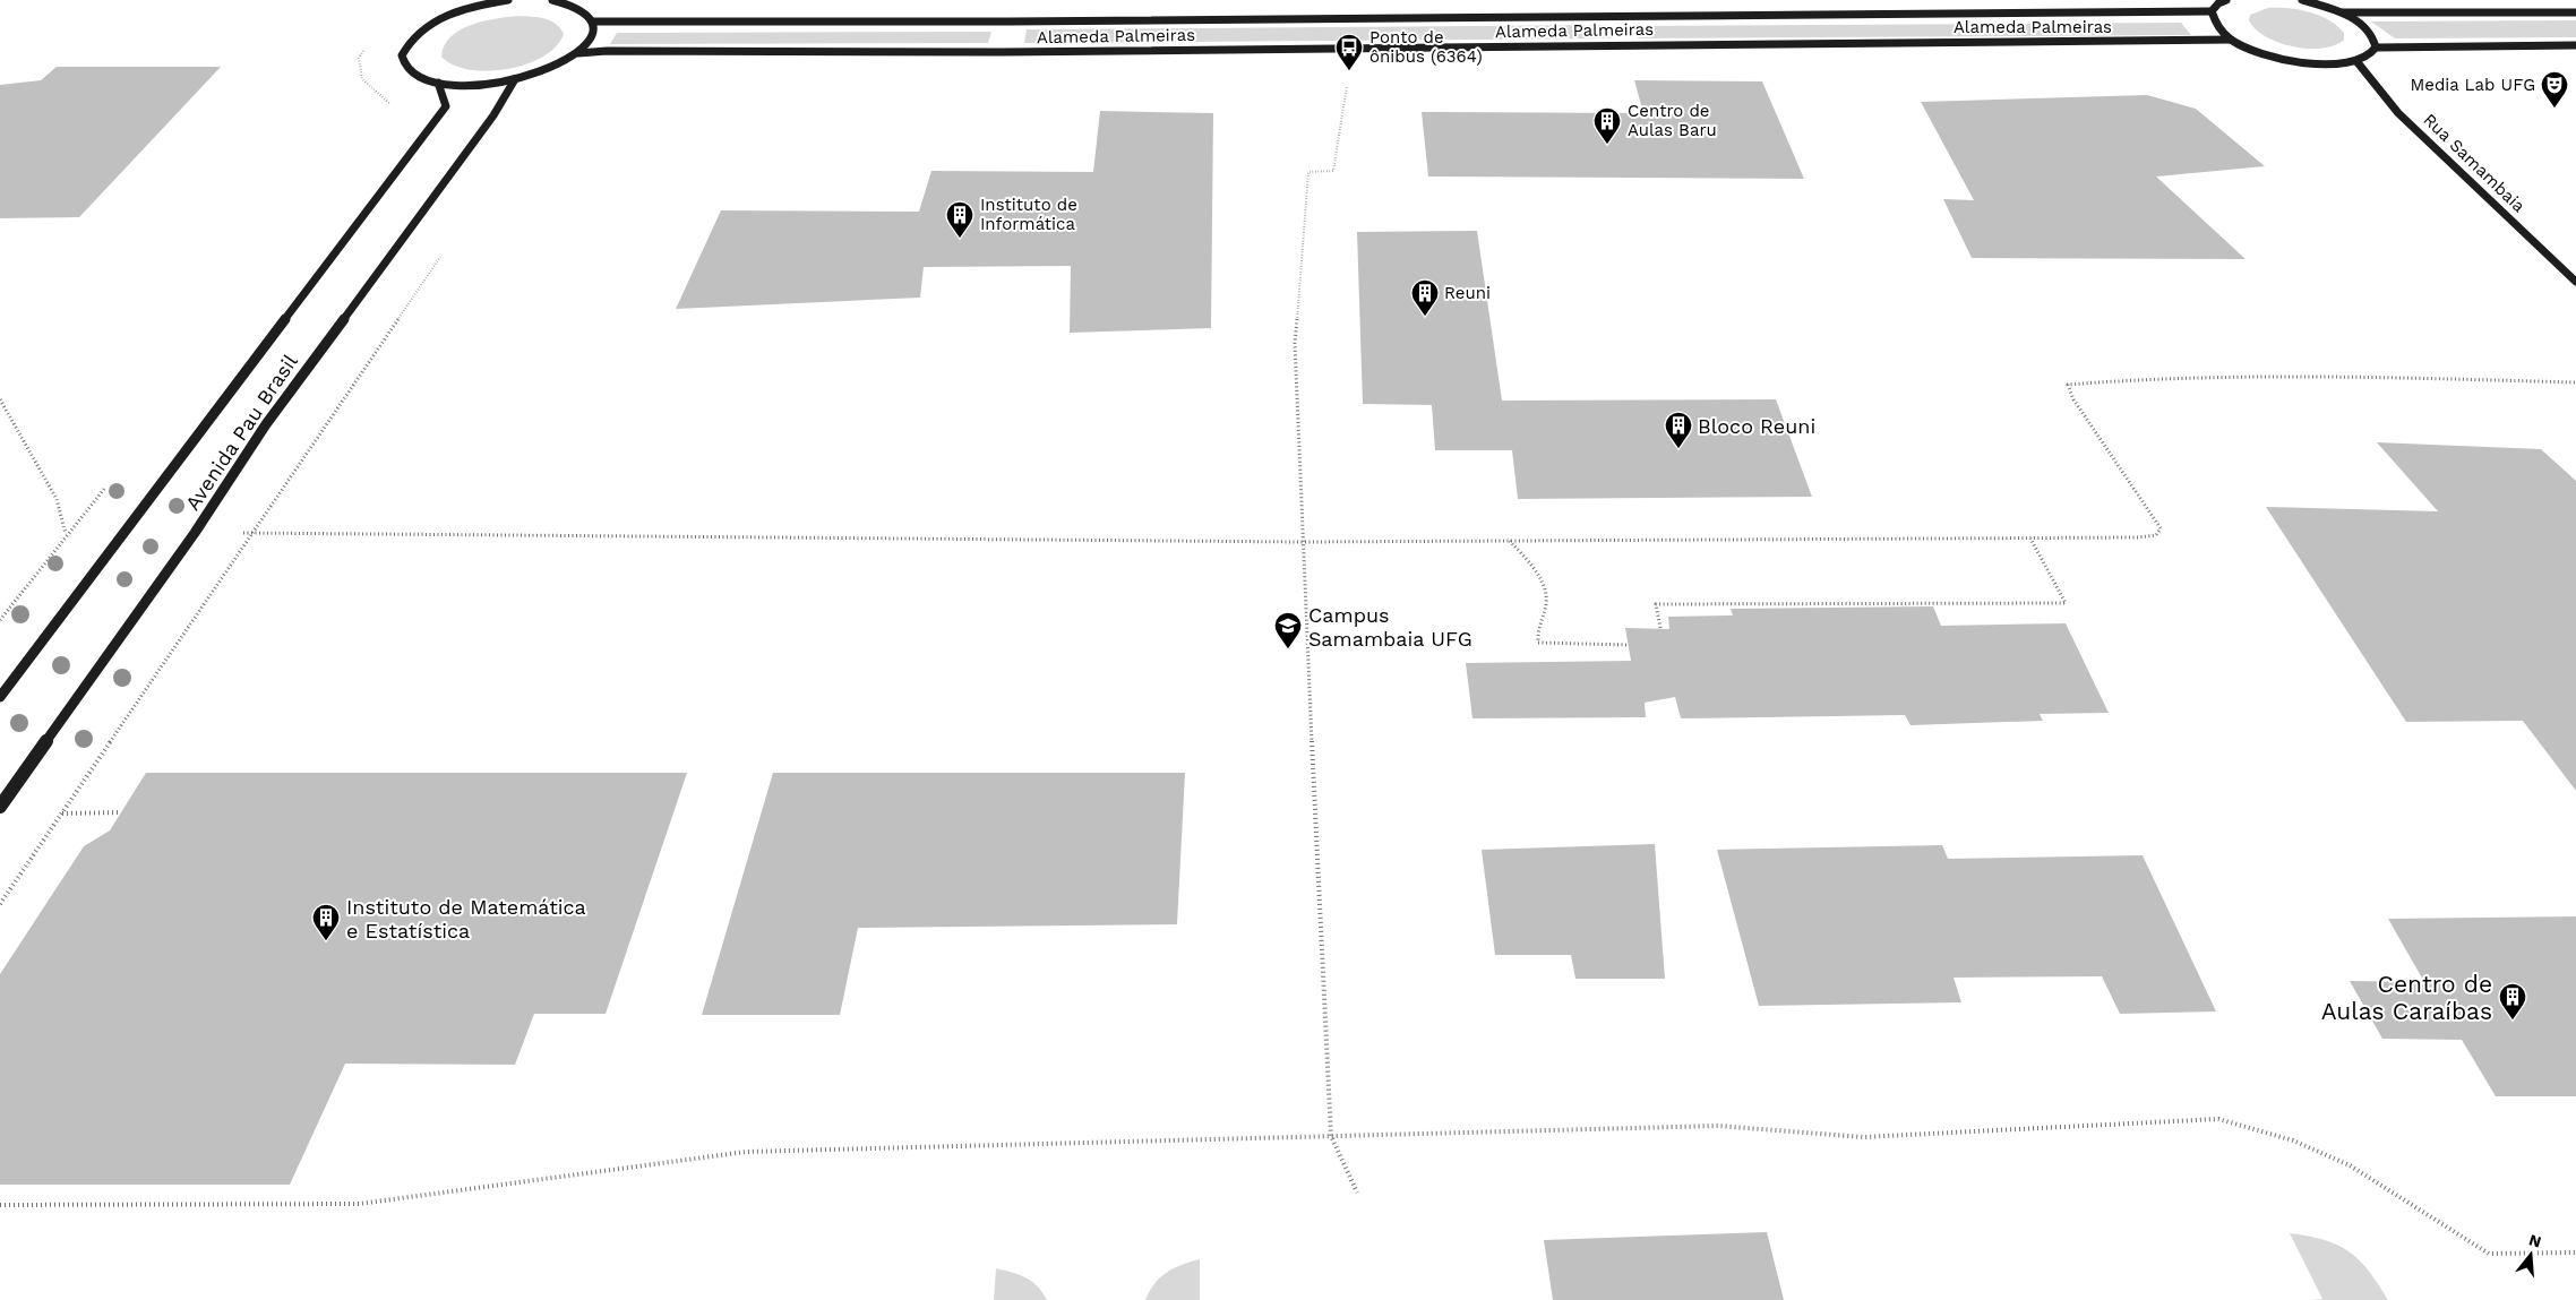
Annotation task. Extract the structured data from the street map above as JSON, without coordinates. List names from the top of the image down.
{
  "streets": {
    "street": ["Alameda Palmeiras", "Rua Samambaia", "Avenida Pau Brasil"]
  },
  "places": {
    "bus stop": ["Ponto de ônibus (6364)"],
    "theatre": ["Media Lab UFG"],
    "building": [
      "Centro de Aulas Baru",
      "Instituto de Informática",
      "Reuni",
      "Bloco Reuni",
      "Instituto de Matemática e Estatística",
      "Centro de Aulas Caraíbas"
    ],
    "school or university": ["Campus Samambaia UFG"]
  },
  "north": "top"
}
